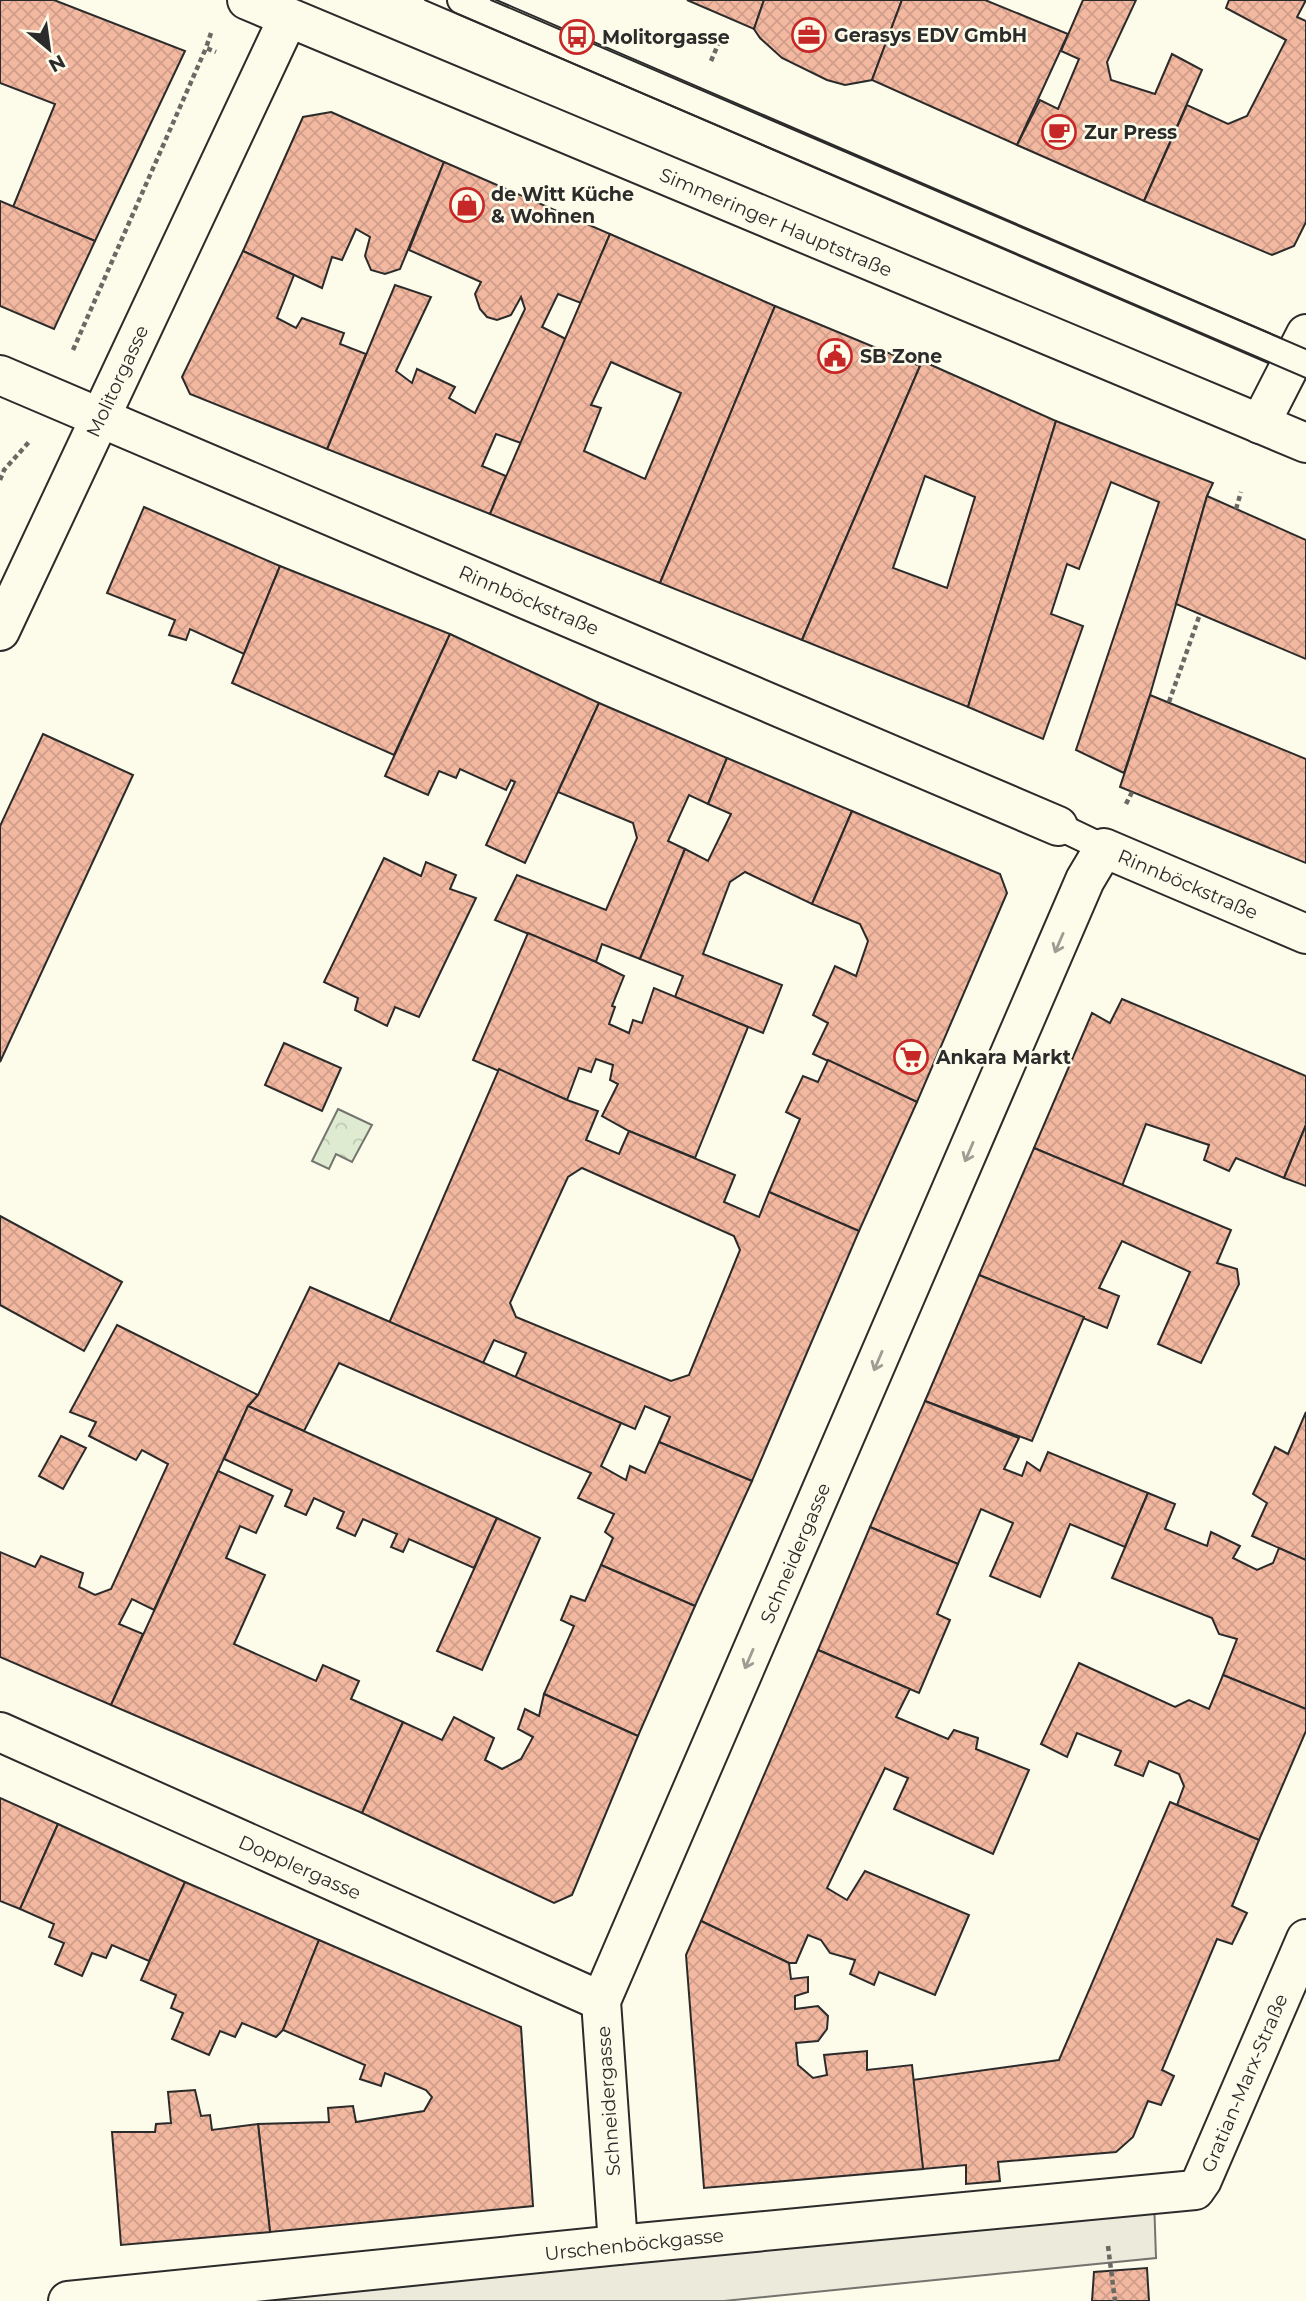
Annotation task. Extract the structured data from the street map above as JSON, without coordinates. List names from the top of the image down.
{
  "streets": {
    "street": [
      "Simmeringer Hauptstraße",
      "Molitorgasse",
      "Rinnböckstraße",
      "Schneidergasse",
      "Dopplergasse",
      "Gratian-Marx-Straße",
      "Urschenböckgasse"
    ]
  },
  "crossings": [
    ["Simmeringer Hauptstraße", "Molitorgasse"],
    ["Molitorgasse", "Rinnböckstraße"],
    ["Rinnböckstraße", "Schneidergasse"],
    ["Schneidergasse", "Dopplergasse"],
    ["Schneidergasse", "Urschenböckgasse"],
    ["Gratian-Marx-Straße", "Urschenböckgasse"]
  ],
  "one_way": ["Schneidergasse"],
  "places": {
    "office": ["Gerasys EDV GmbH"],
    "bus stop": ["Molitorgasse"],
    "cafe": ["Zur Press"],
    "shop": ["de Witt Küche & Wohnen"],
    "public building": ["SB Zone"],
    "supermarket": ["Ankara Markt"]
  },
  "north": "bottom right"
}
